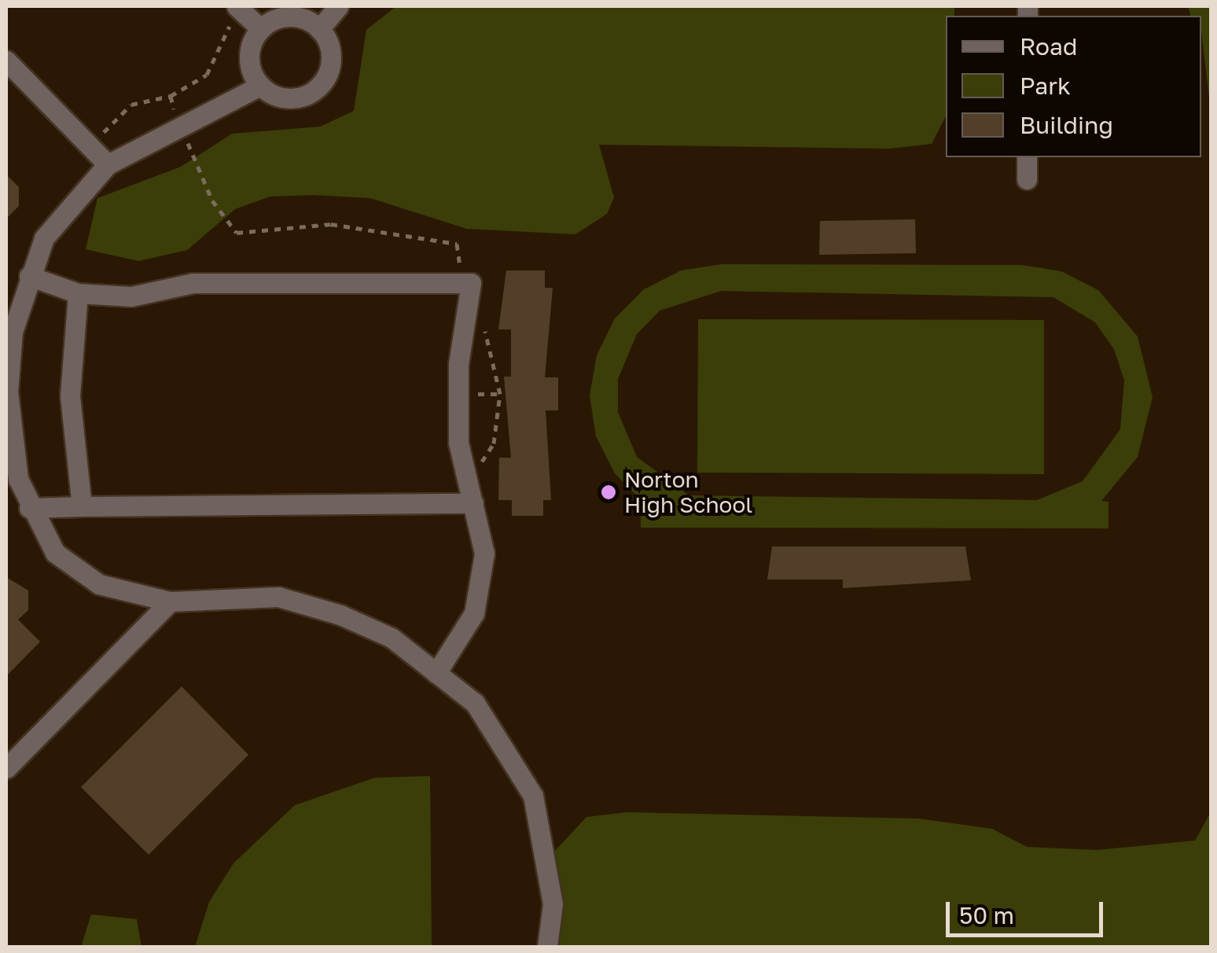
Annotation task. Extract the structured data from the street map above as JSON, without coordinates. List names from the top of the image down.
{
  "places": ["Norton High School"],
  "legend": ["Road", "Park", "Building"],
  "scale_bar": "50 m"
}
